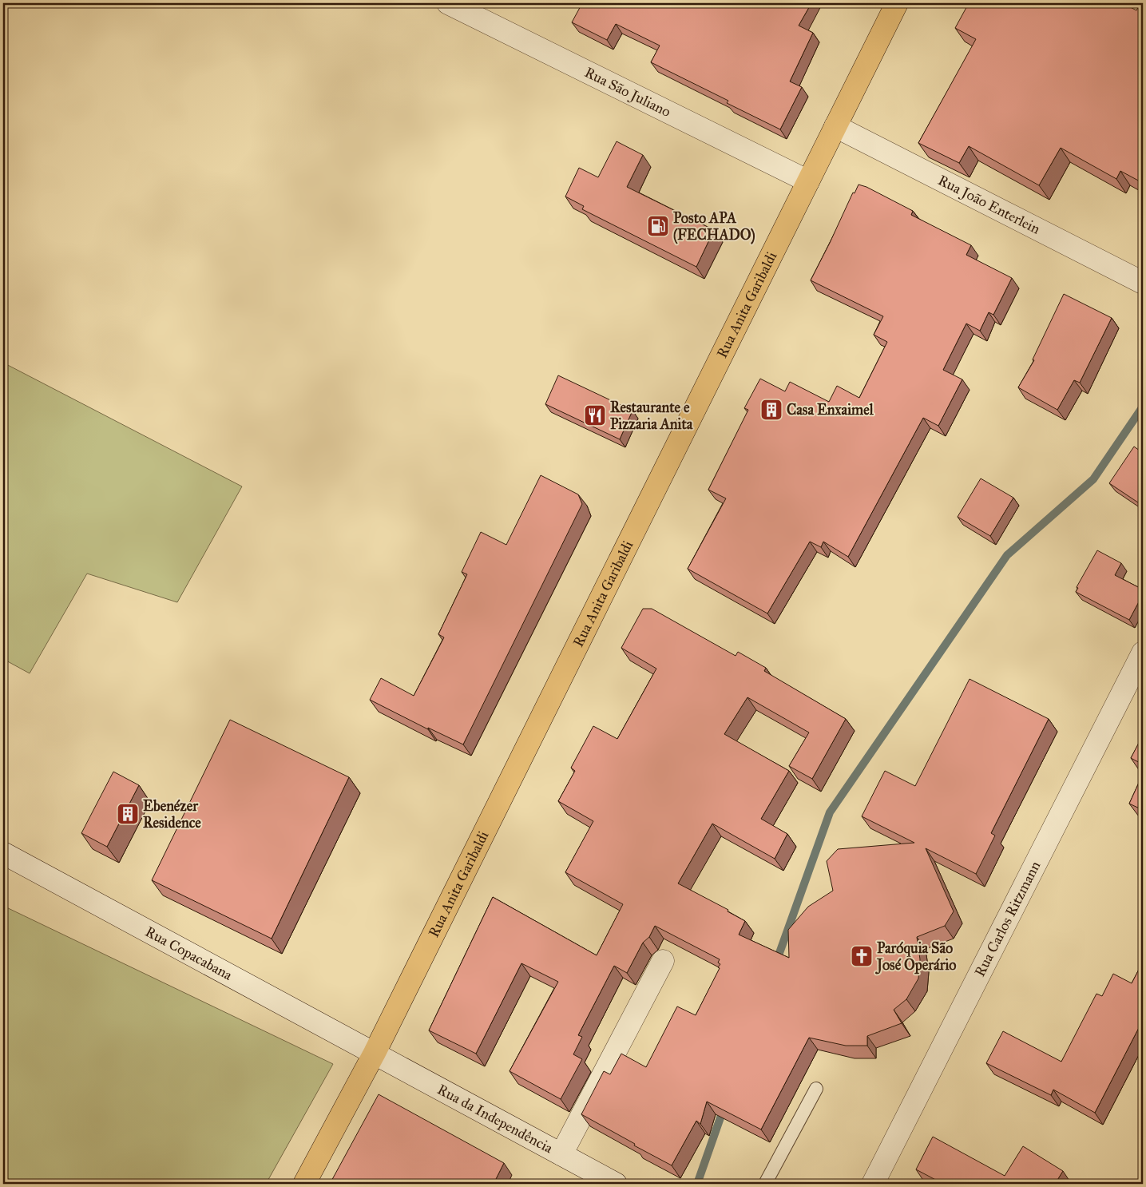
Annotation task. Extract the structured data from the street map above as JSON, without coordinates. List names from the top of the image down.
{
  "streets": {
    "main road": ["Rua Anita Garibaldi"],
    "street": [
      "Rua São Juliano",
      "Rua João Enterlein",
      "Rua Carlos Ritzmann",
      "Rua Copacabana",
      "Rua da Independência"
    ]
  },
  "crossings": [
    ["Rua São Juliano", "Rua Anita Garibaldi"],
    ["Rua João Enterlein", "Rua Anita Garibaldi"],
    ["Rua Anita Garibaldi", "Rua Copacabana"],
    ["Rua Anita Garibaldi", "Rua da Independência"],
    ["Rua Copacabana", "Rua da Independência"]
  ],
  "places": {
    "fuel station": ["Posto APA (FECHADO)"],
    "building": ["Casa Enxaimel", "Ebenézer Residence"],
    "restaurant": ["Restaurante e Pizzaria Anita"],
    "church": ["Paróquia São José Operário"]
  }
}
